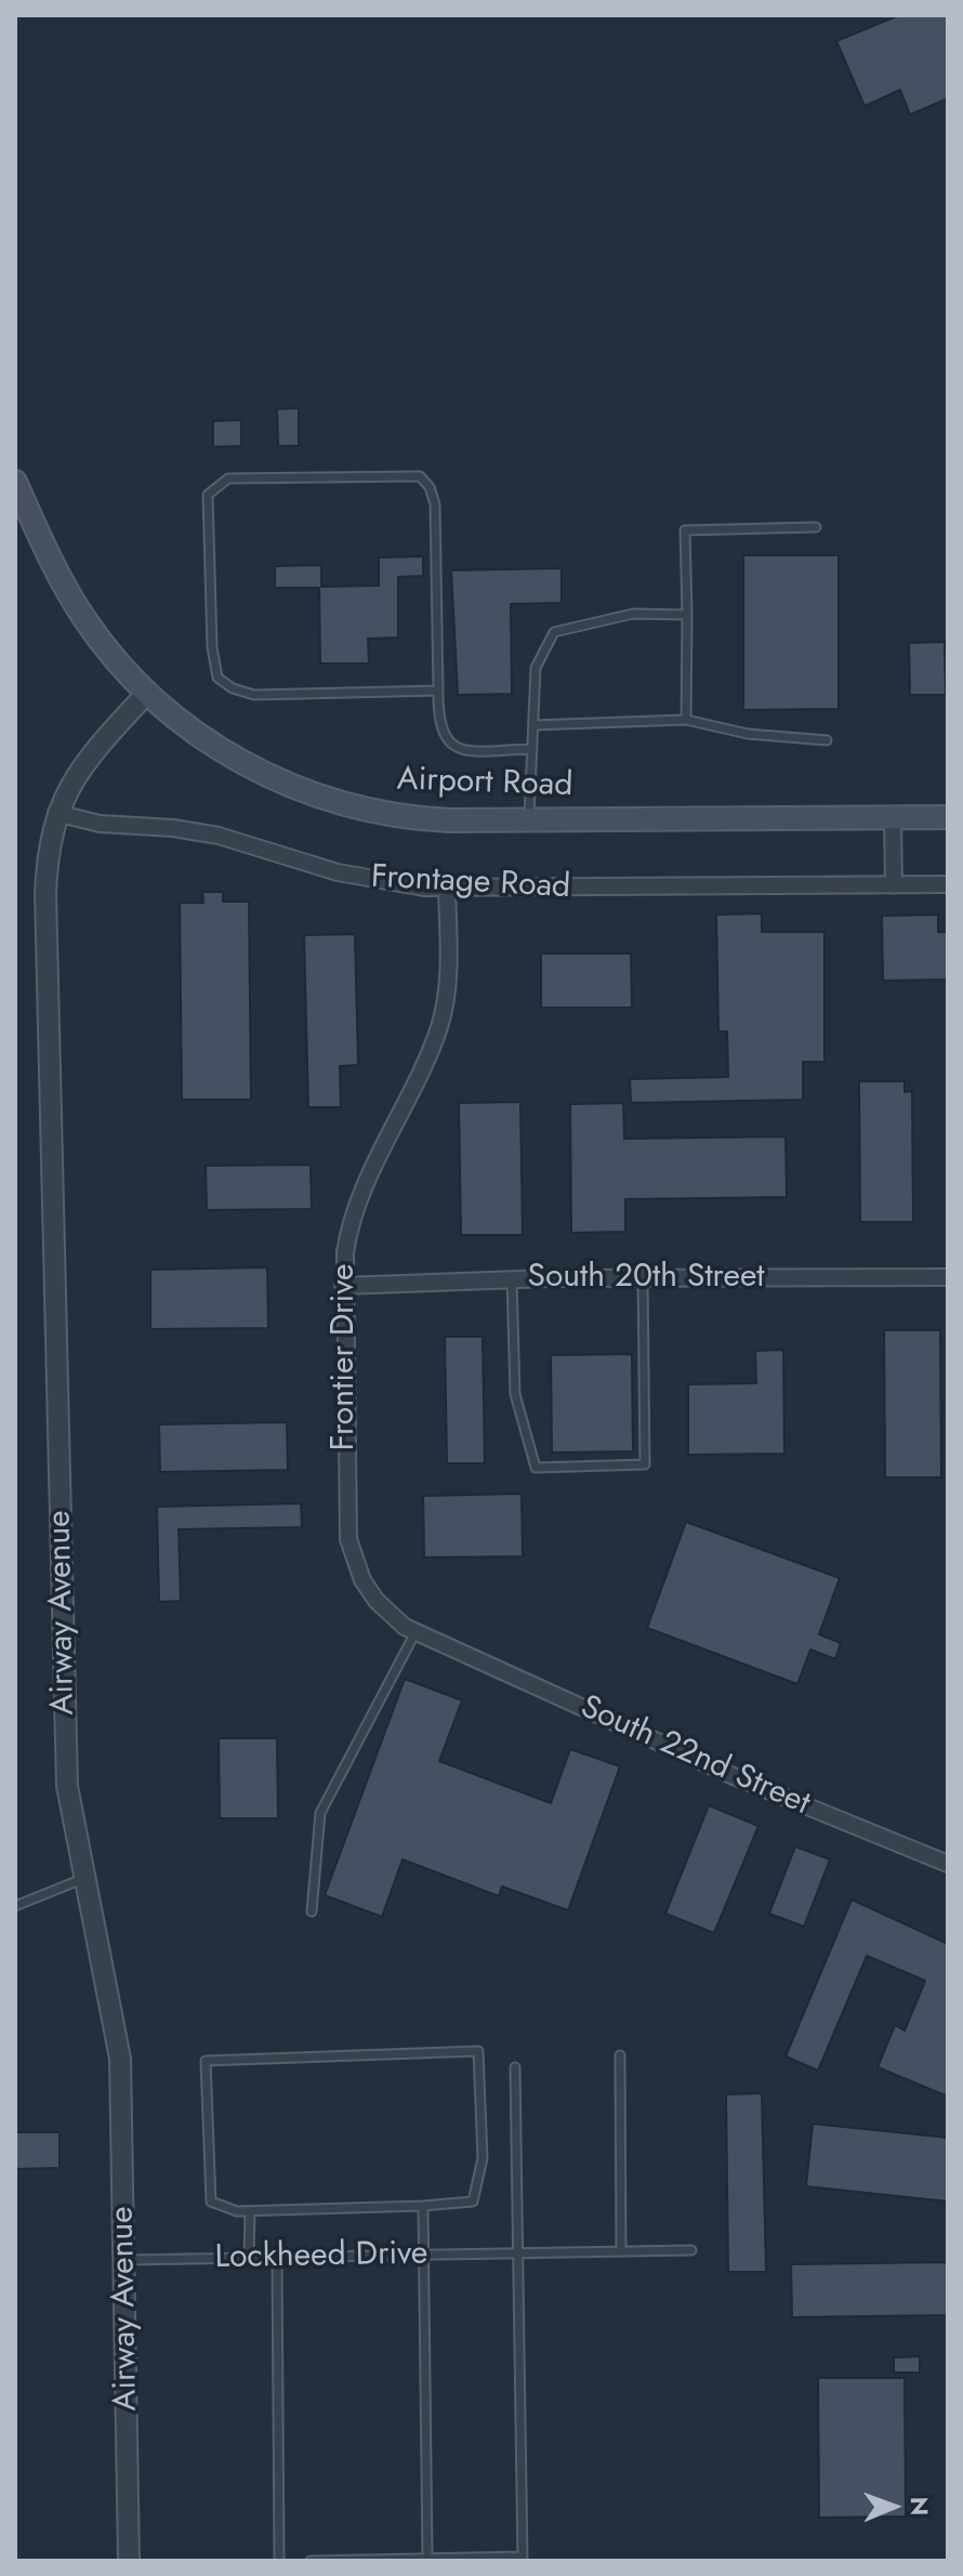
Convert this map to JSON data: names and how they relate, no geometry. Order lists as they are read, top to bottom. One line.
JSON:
{"streets":{"main road":["Airport Road"],"street":["Frontage Road","South 20th Street","Frontier Drive","Airway Avenue","South 22nd Street"],"lane":["Lockheed Drive"]},"crossings":[["Airport Road","Airway Avenue"],["Frontage Road","Frontier Drive"],["Frontage Road","Airway Avenue"],["South 20th Street","Frontier Drive"],["Frontier Drive","South 22nd Street"],["Airway Avenue","Lockheed Drive"]],"north":"right"}
